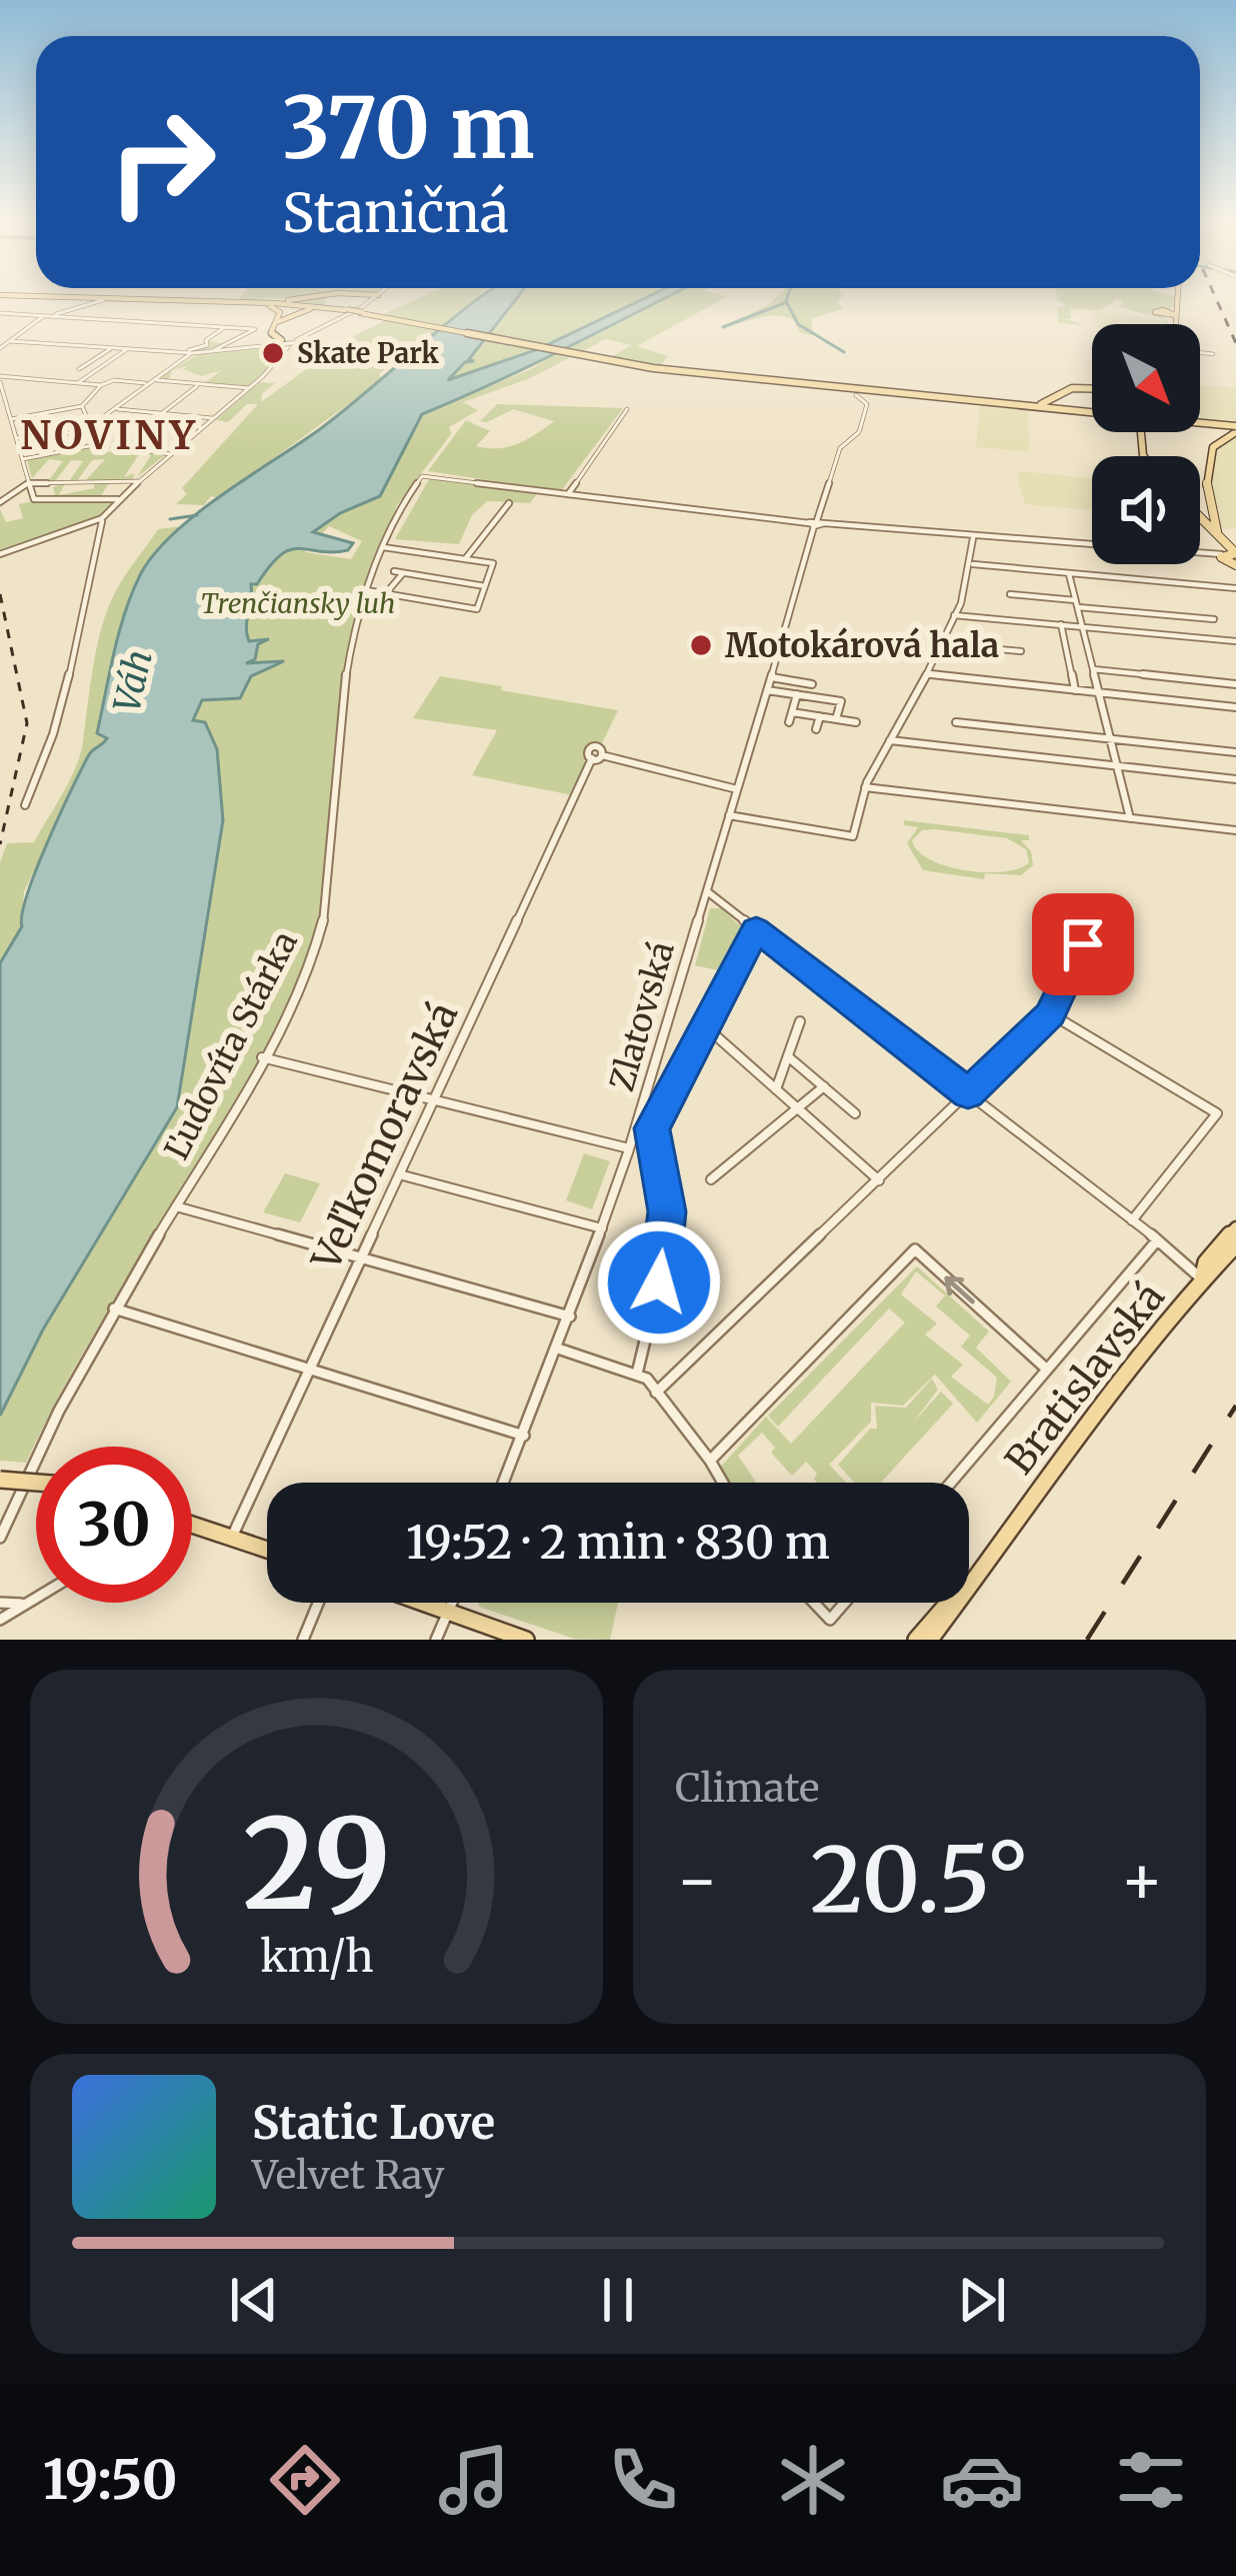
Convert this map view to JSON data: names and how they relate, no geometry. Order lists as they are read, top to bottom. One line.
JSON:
{"streets":{"main road":["Bratislavská"],"street":["Zlatovská","Ľudovíta Stárka","Veľkomoravská"]},"crossings":[["Zlatovská","Veľkomoravská"]],"districts":["NOVINY"],"water":["Váh"],"parks":["Trenčiansky luh"],"places":["Skate Park","Motokárová hala"],"north":"bottom right","page":{"turn":["370 m","Staničná"],"limit":"30","trip":"19:52 · 2 min · 830 m","tile":"Climate","heat":["−","20.5°","+"],"song":["Static Love","Velvet Ray"],"tabs":"19:50","gauge":["29","km/h"]}}
